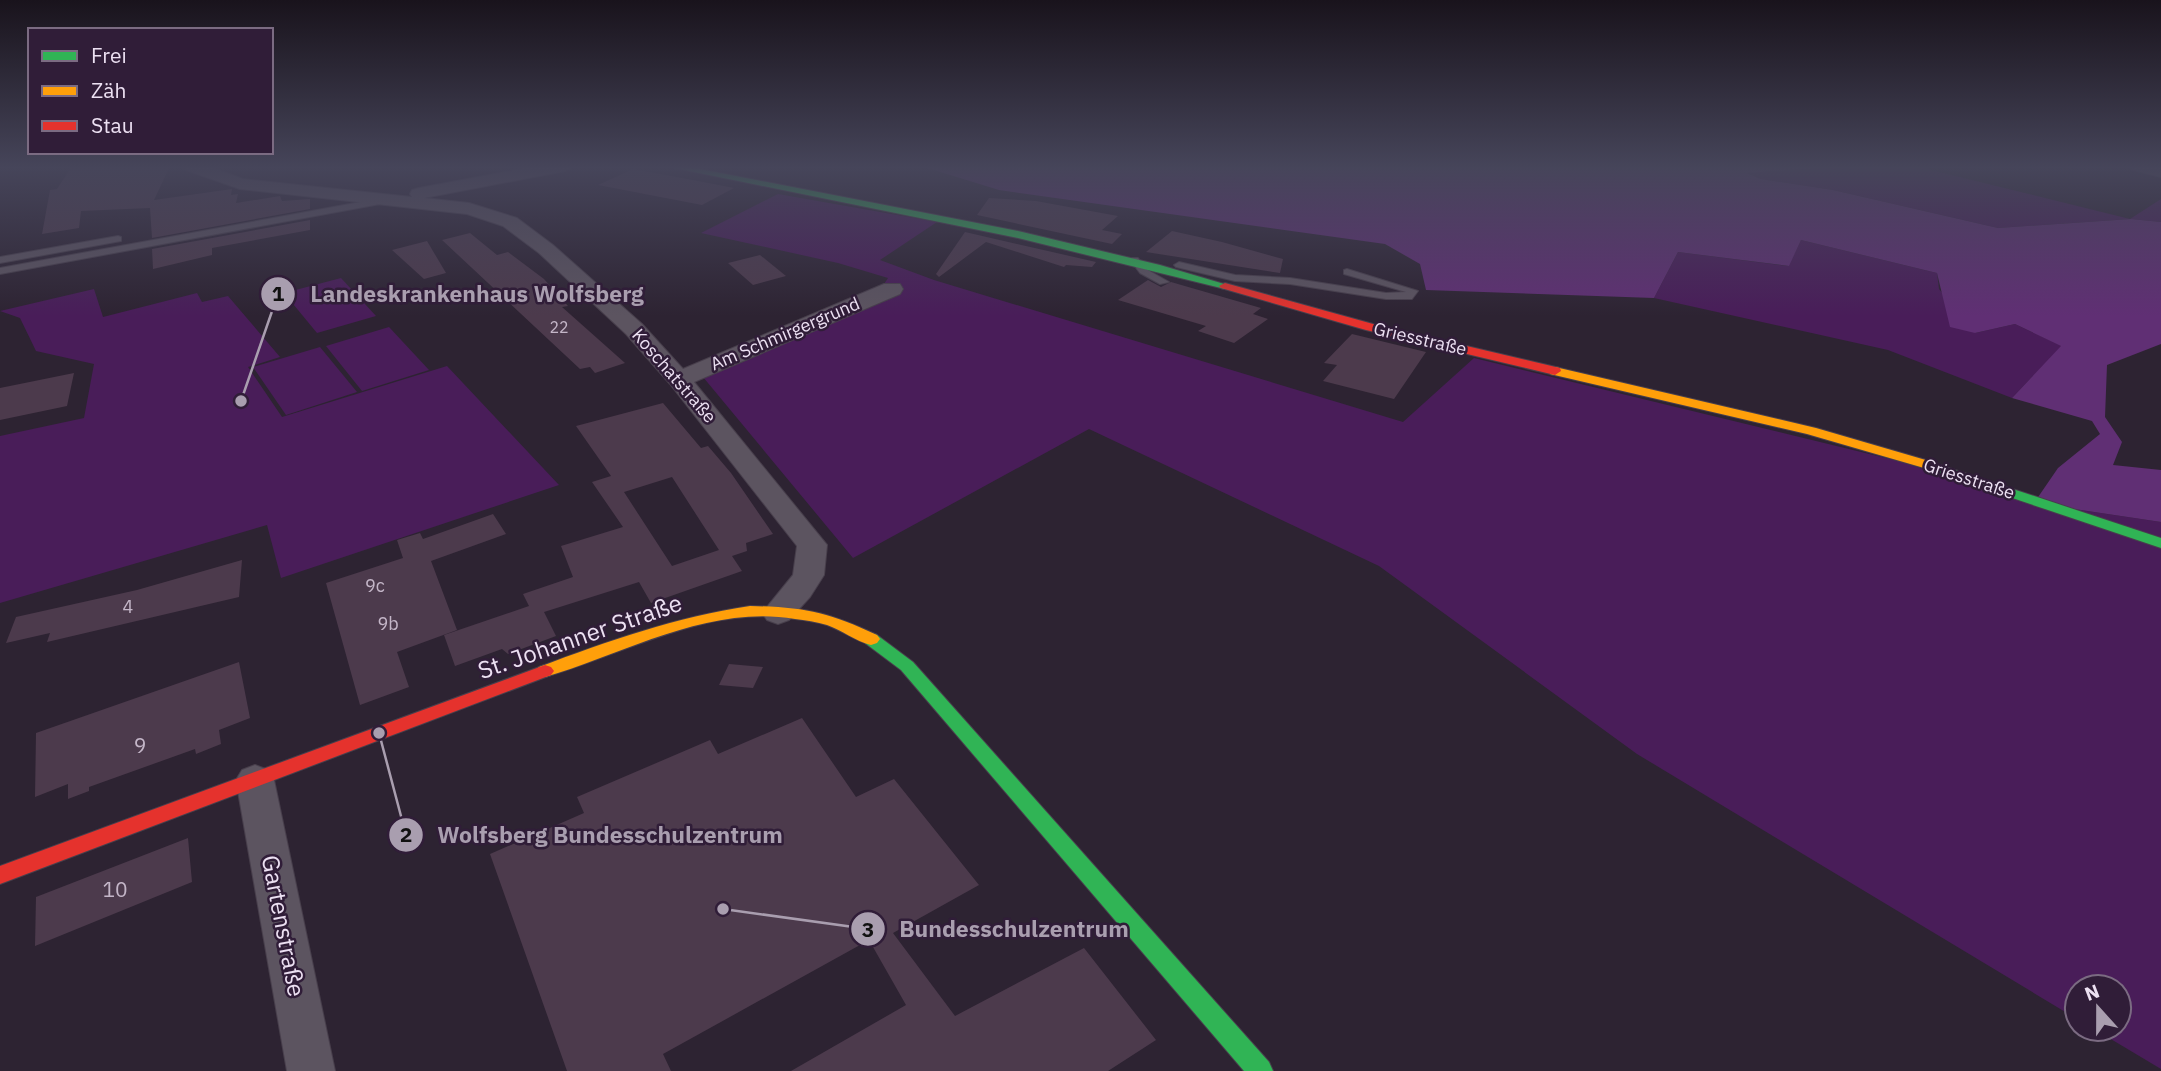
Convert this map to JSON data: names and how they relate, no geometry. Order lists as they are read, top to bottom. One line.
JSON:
{"streets":{"street":["Am Schmirgergrund","Griesstraße","Koschatstraße","St. Johanner Straße","Gartenstraße"]},"crossings":[["Am Schmirgergrund","Koschatstraße"],["Koschatstraße","St. Johanner Straße"],["St. Johanner Straße","Gartenstraße"]],"places":["Landeskrankenhaus Wolfsberg","Wolfsberg Bundesschulzentrum","Bundesschulzentrum"],"house_numbers":["22","9c","4","9b","9","10"],"legend":["Frei","Zäh","Stau"],"north":"top"}
